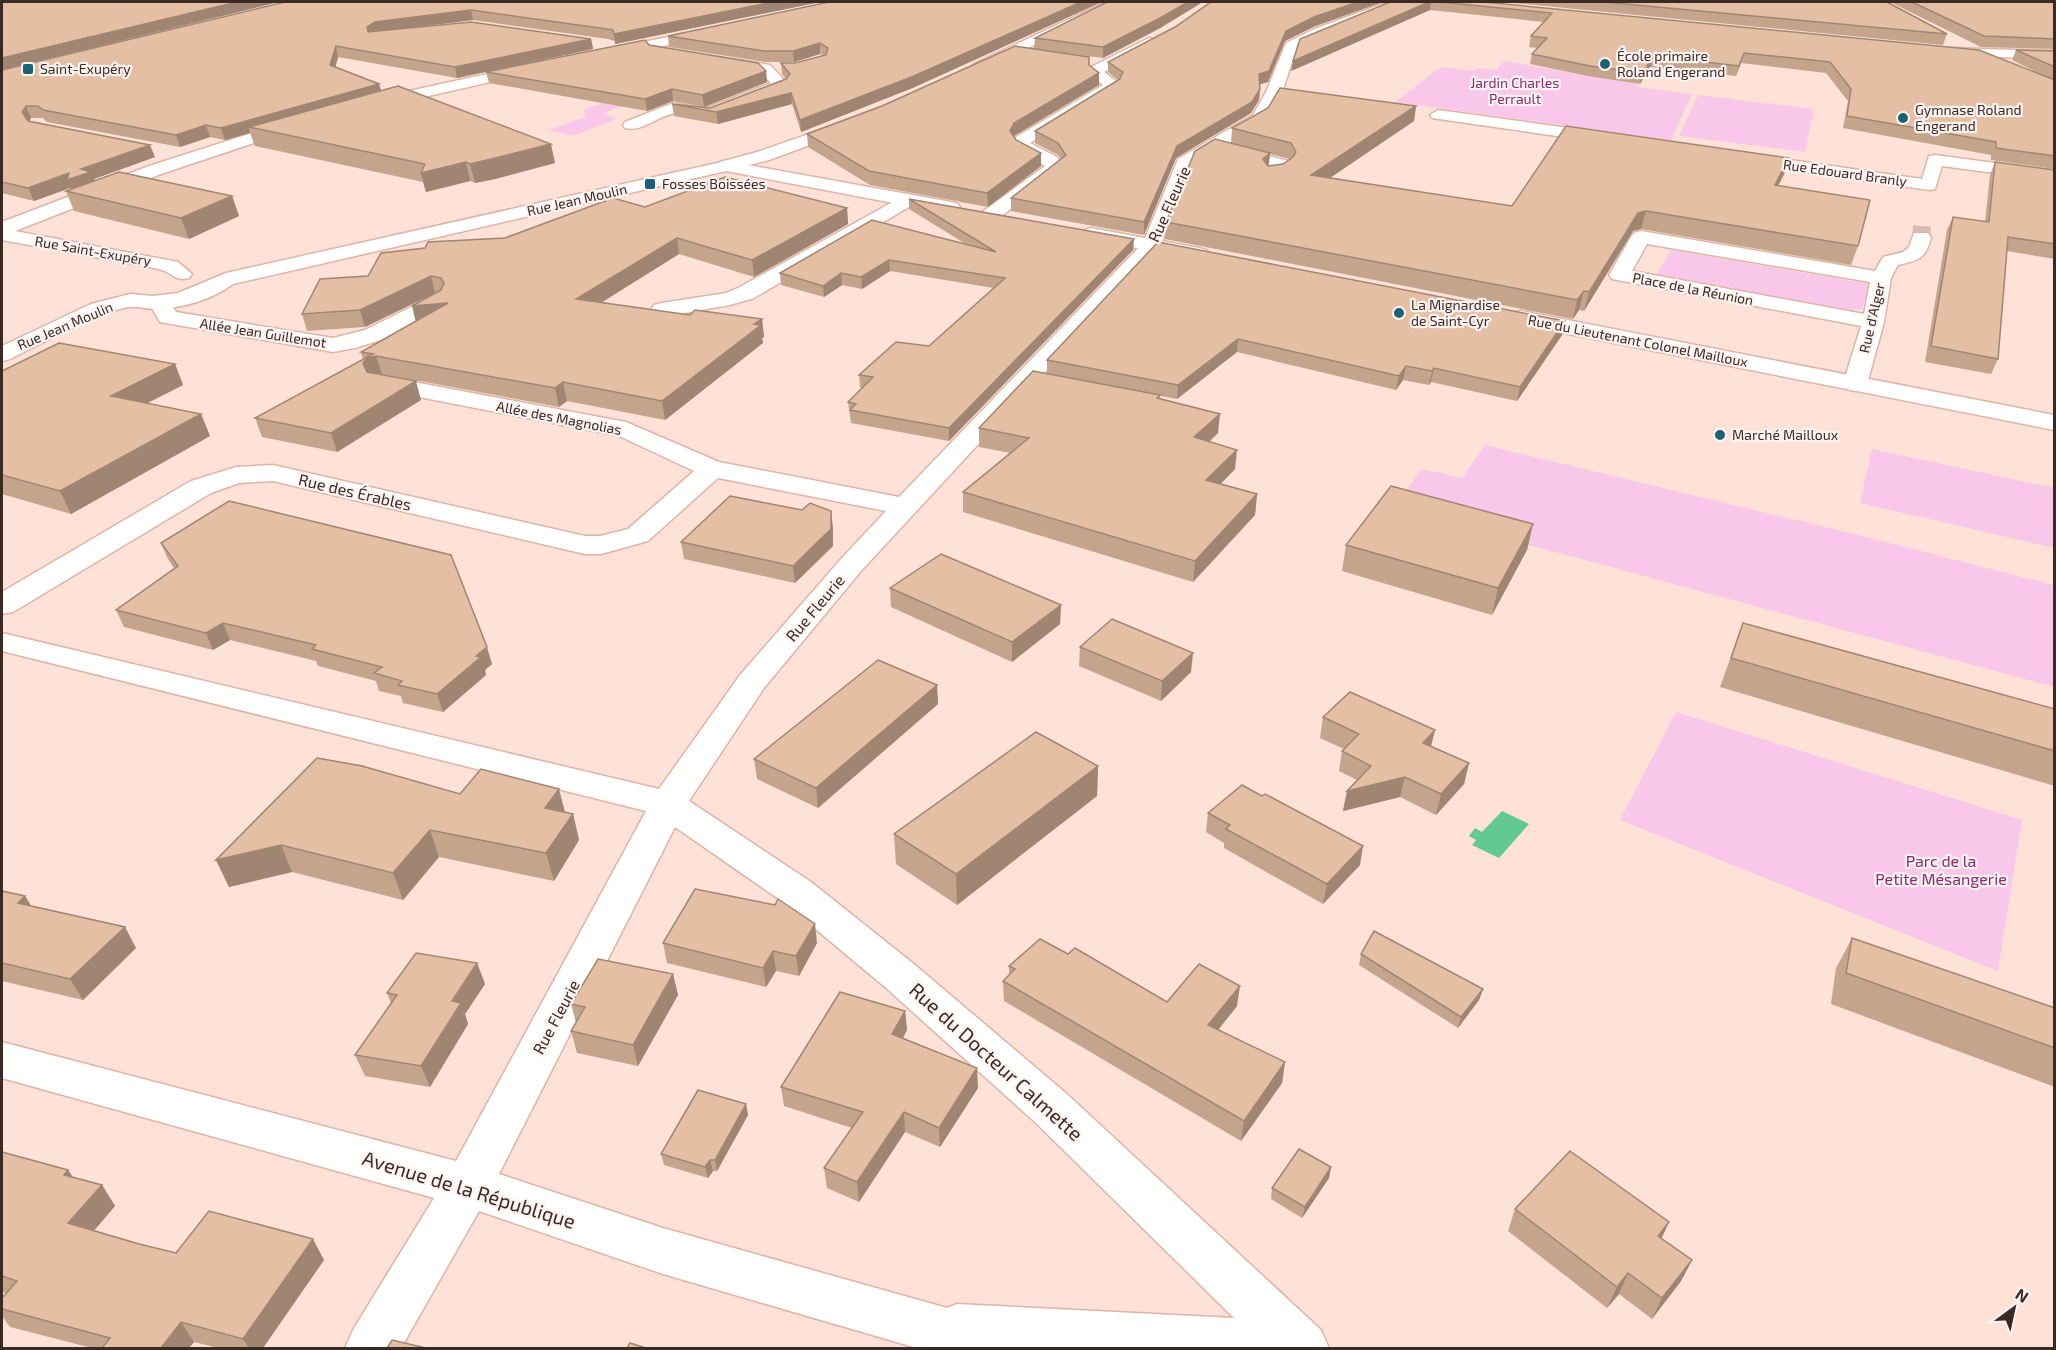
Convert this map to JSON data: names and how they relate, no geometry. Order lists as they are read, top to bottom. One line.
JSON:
{"streets":{"street":["Rue Edouard Branly","Rue Jean Moulin","Rue Fleurie","Rue Saint-Exupéry","Place de la Réunion","Rue d'Alger","Allée Jean Guillemot","Rue du Lieutenant Colonel Mailloux","Allée des Magnolias","Rue des Érables","Rue du Docteur Calmette","Avenue de la République"]},"crossings":[["Rue Edouard Branly","Rue d'Alger"],["Rue Fleurie","Allée des Magnolias"],["Rue Fleurie","Rue du Docteur Calmette"],["Rue Fleurie","Avenue de la République"],["Place de la Réunion","Rue d'Alger"],["Rue d'Alger","Rue du Lieutenant Colonel Mailloux"],["Allée des Magnolias","Rue des Érables"],["Rue du Docteur Calmette","Avenue de la République"]],"parks":["Jardin Charles Perrault","Parc de la Petite Mésangerie"],"places":{"other":["École primaire Roland Engerand","Gymnase Roland Engerand","La Mignardise de Saint-Cyr","Marché Mailloux"],"transit":["Saint-Exupéry","Fosses Boissées"]},"north":"top right"}
